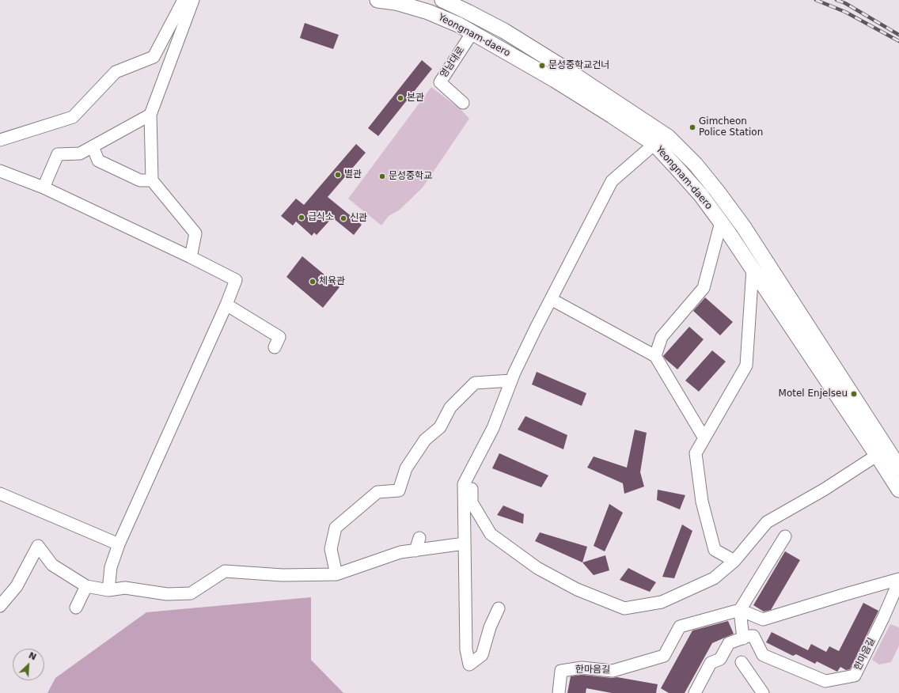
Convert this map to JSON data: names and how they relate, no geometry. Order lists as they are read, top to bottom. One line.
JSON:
{"streets":{"main road":["Yeongnam-daero"],"street":["영남대로","한마음길"]},"crossings":[["Yeongnam-daero","영남대로"]],"places":["문성중학교건너","본관","Gimcheon Police Station","별관","문성중학교","급식소","신관","체육관","Motel Enjelseu"],"north":"top right"}
